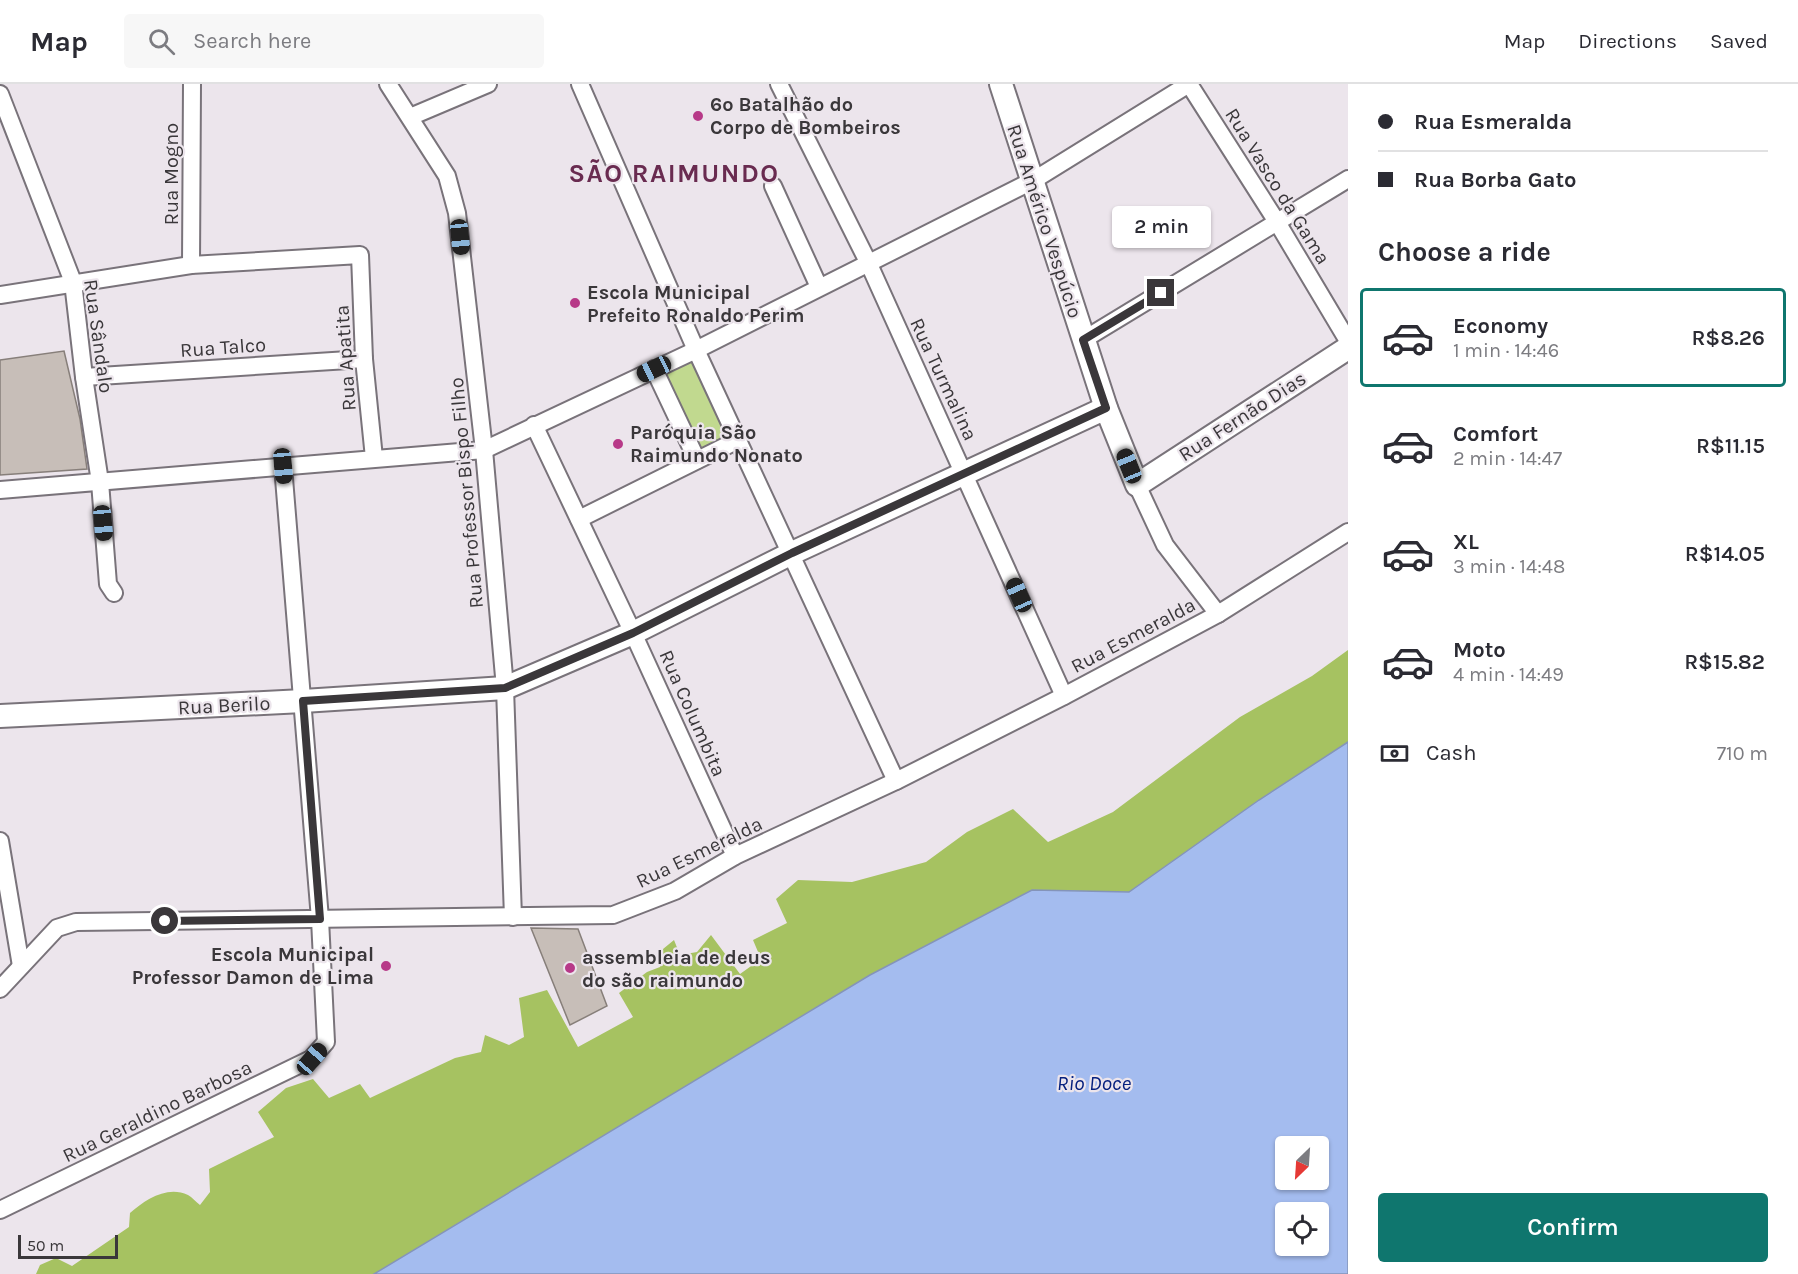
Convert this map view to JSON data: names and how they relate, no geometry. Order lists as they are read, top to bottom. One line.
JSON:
{"streets":{"street":["Rua Mogno","Rua Vasco da Gama","Rua Américo Vespúcio","Rua Sândalo","Rua Talco","Rua Apatita","Rua Turmalina","Rua Fernão Dias","Rua Professor Bispo Filho","Rua Esmeralda","Rua Berilo","Rua Columbita","Rua Geraldino Barbosa"]},"crossings":[["Rua Mogno","Rua Apatita"],["Rua Américo Vespúcio","Rua Fernão Dias"],["Rua Américo Vespúcio","Rua Esmeralda"],["Rua Américo Vespúcio","Rua Berilo"],["Rua Sândalo","Rua Talco"],["Rua Talco","Rua Apatita"],["Rua Turmalina","Rua Esmeralda"],["Rua Turmalina","Rua Berilo"],["Rua Professor Bispo Filho","Rua Esmeralda"],["Rua Professor Bispo Filho","Rua Berilo"],["Rua Esmeralda","Rua Columbita"],["Rua Esmeralda","Rua Geraldino Barbosa"],["Rua Berilo","Rua Columbita"]],"districts":["SÃO RAIMUNDO"],"water":["Rio Doce"],"places":["6º Batalhão do Corpo de Bombeiros","Escola Municipal Prefeito Ronaldo Perim","Paróquia São Raimundo Nonato","Escola Municipal Professor Damon de Lima","assembleia de deus do são raimundo"],"scale_bar":"50 m","north":"bottom left","page":{"header":"Map","search":"Search here","nav":["Map","Directions","Saved"],"banner":["Rua Esmeralda","Rua Borba Gato"],"bubble":"2 min","heading":"Choose a ride","list":[{"name":"Economy","note":"1 min · 14:46","value":"R$8.26"},{"name":"Comfort","note":"2 min · 14:47","value":"R$11.15"},{"name":"XL","note":"3 min · 14:48","value":"R$14.05"},{"name":"Moto","note":"4 min · 14:49","value":"R$15.82"}],"pay":["Cash","710 m"],"buttons":"Confirm","scale":"50 m"}}
